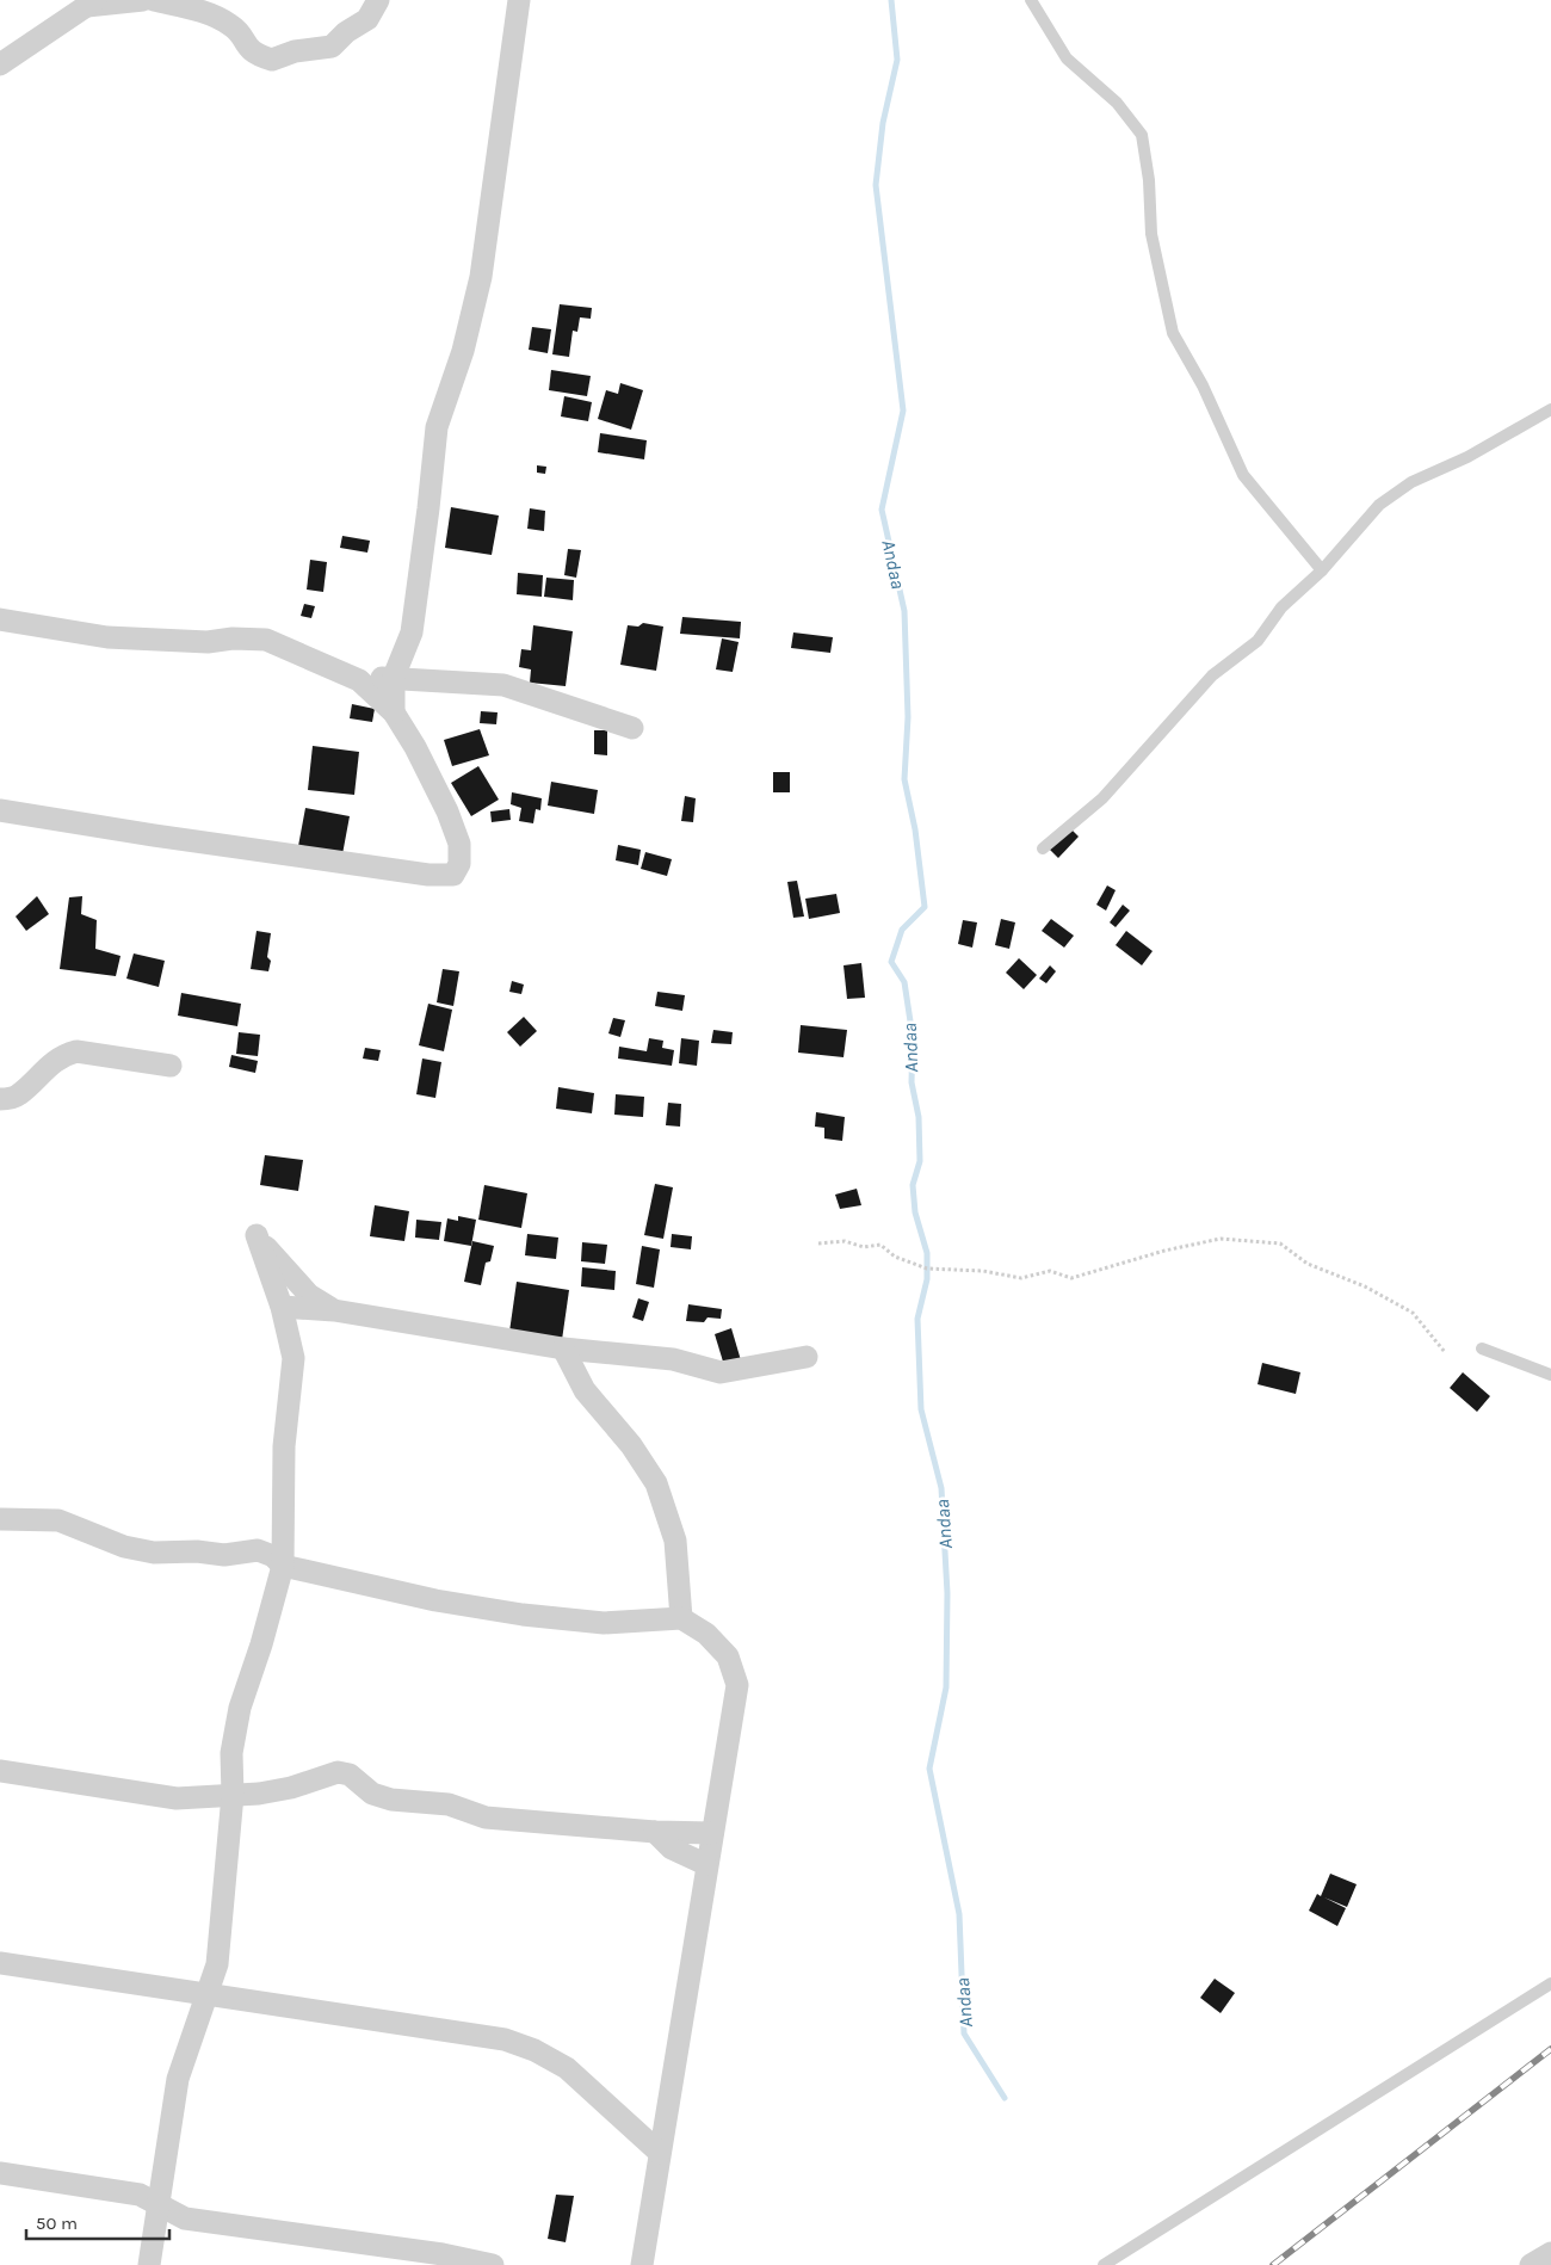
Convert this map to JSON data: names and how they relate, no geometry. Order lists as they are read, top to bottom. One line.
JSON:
{"water":["Andaa"],"scale_bar":"50 m"}
